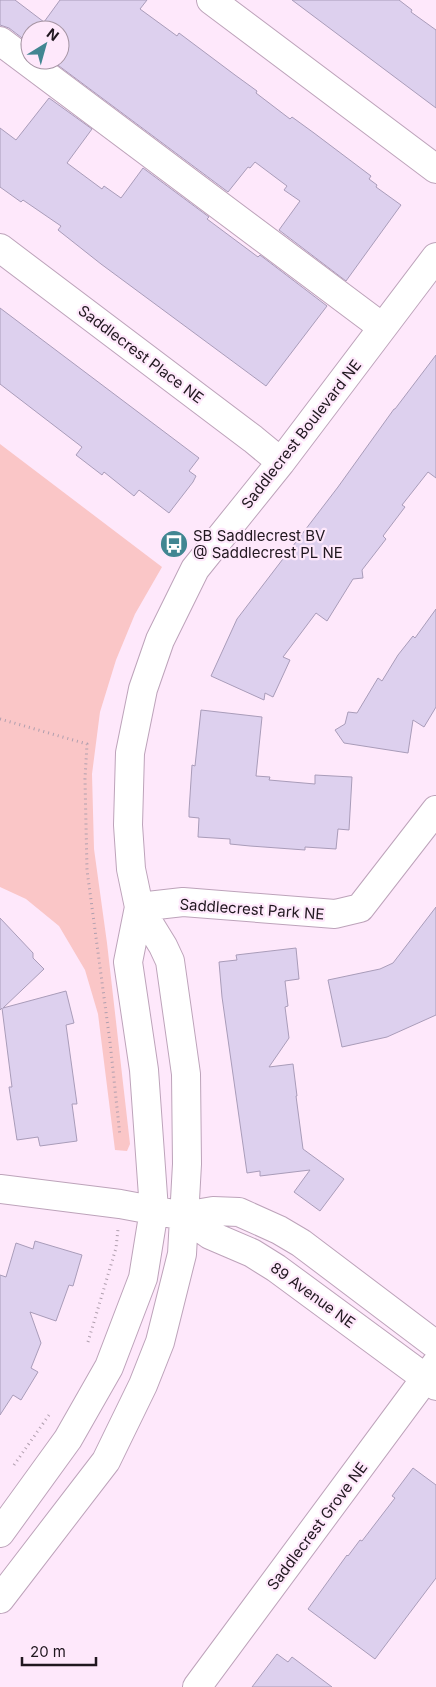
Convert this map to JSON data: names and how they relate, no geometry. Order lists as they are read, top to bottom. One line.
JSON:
{"streets":{"street":["Saddlecrest Place NE","Saddlecrest Boulevard NE","Saddlecrest Park NE","89 Avenue NE","Saddlecrest Grove NE"]},"crossings":[["Saddlecrest Place NE","Saddlecrest Boulevard NE"],["Saddlecrest Boulevard NE","Saddlecrest Park NE"],["Saddlecrest Boulevard NE","89 Avenue NE"],["89 Avenue NE","Saddlecrest Grove NE"]],"places":{"bus stop":["SB Saddlecrest BV @ Saddlecrest PL NE"]},"scale_bar":"20 m","north":"top right"}
